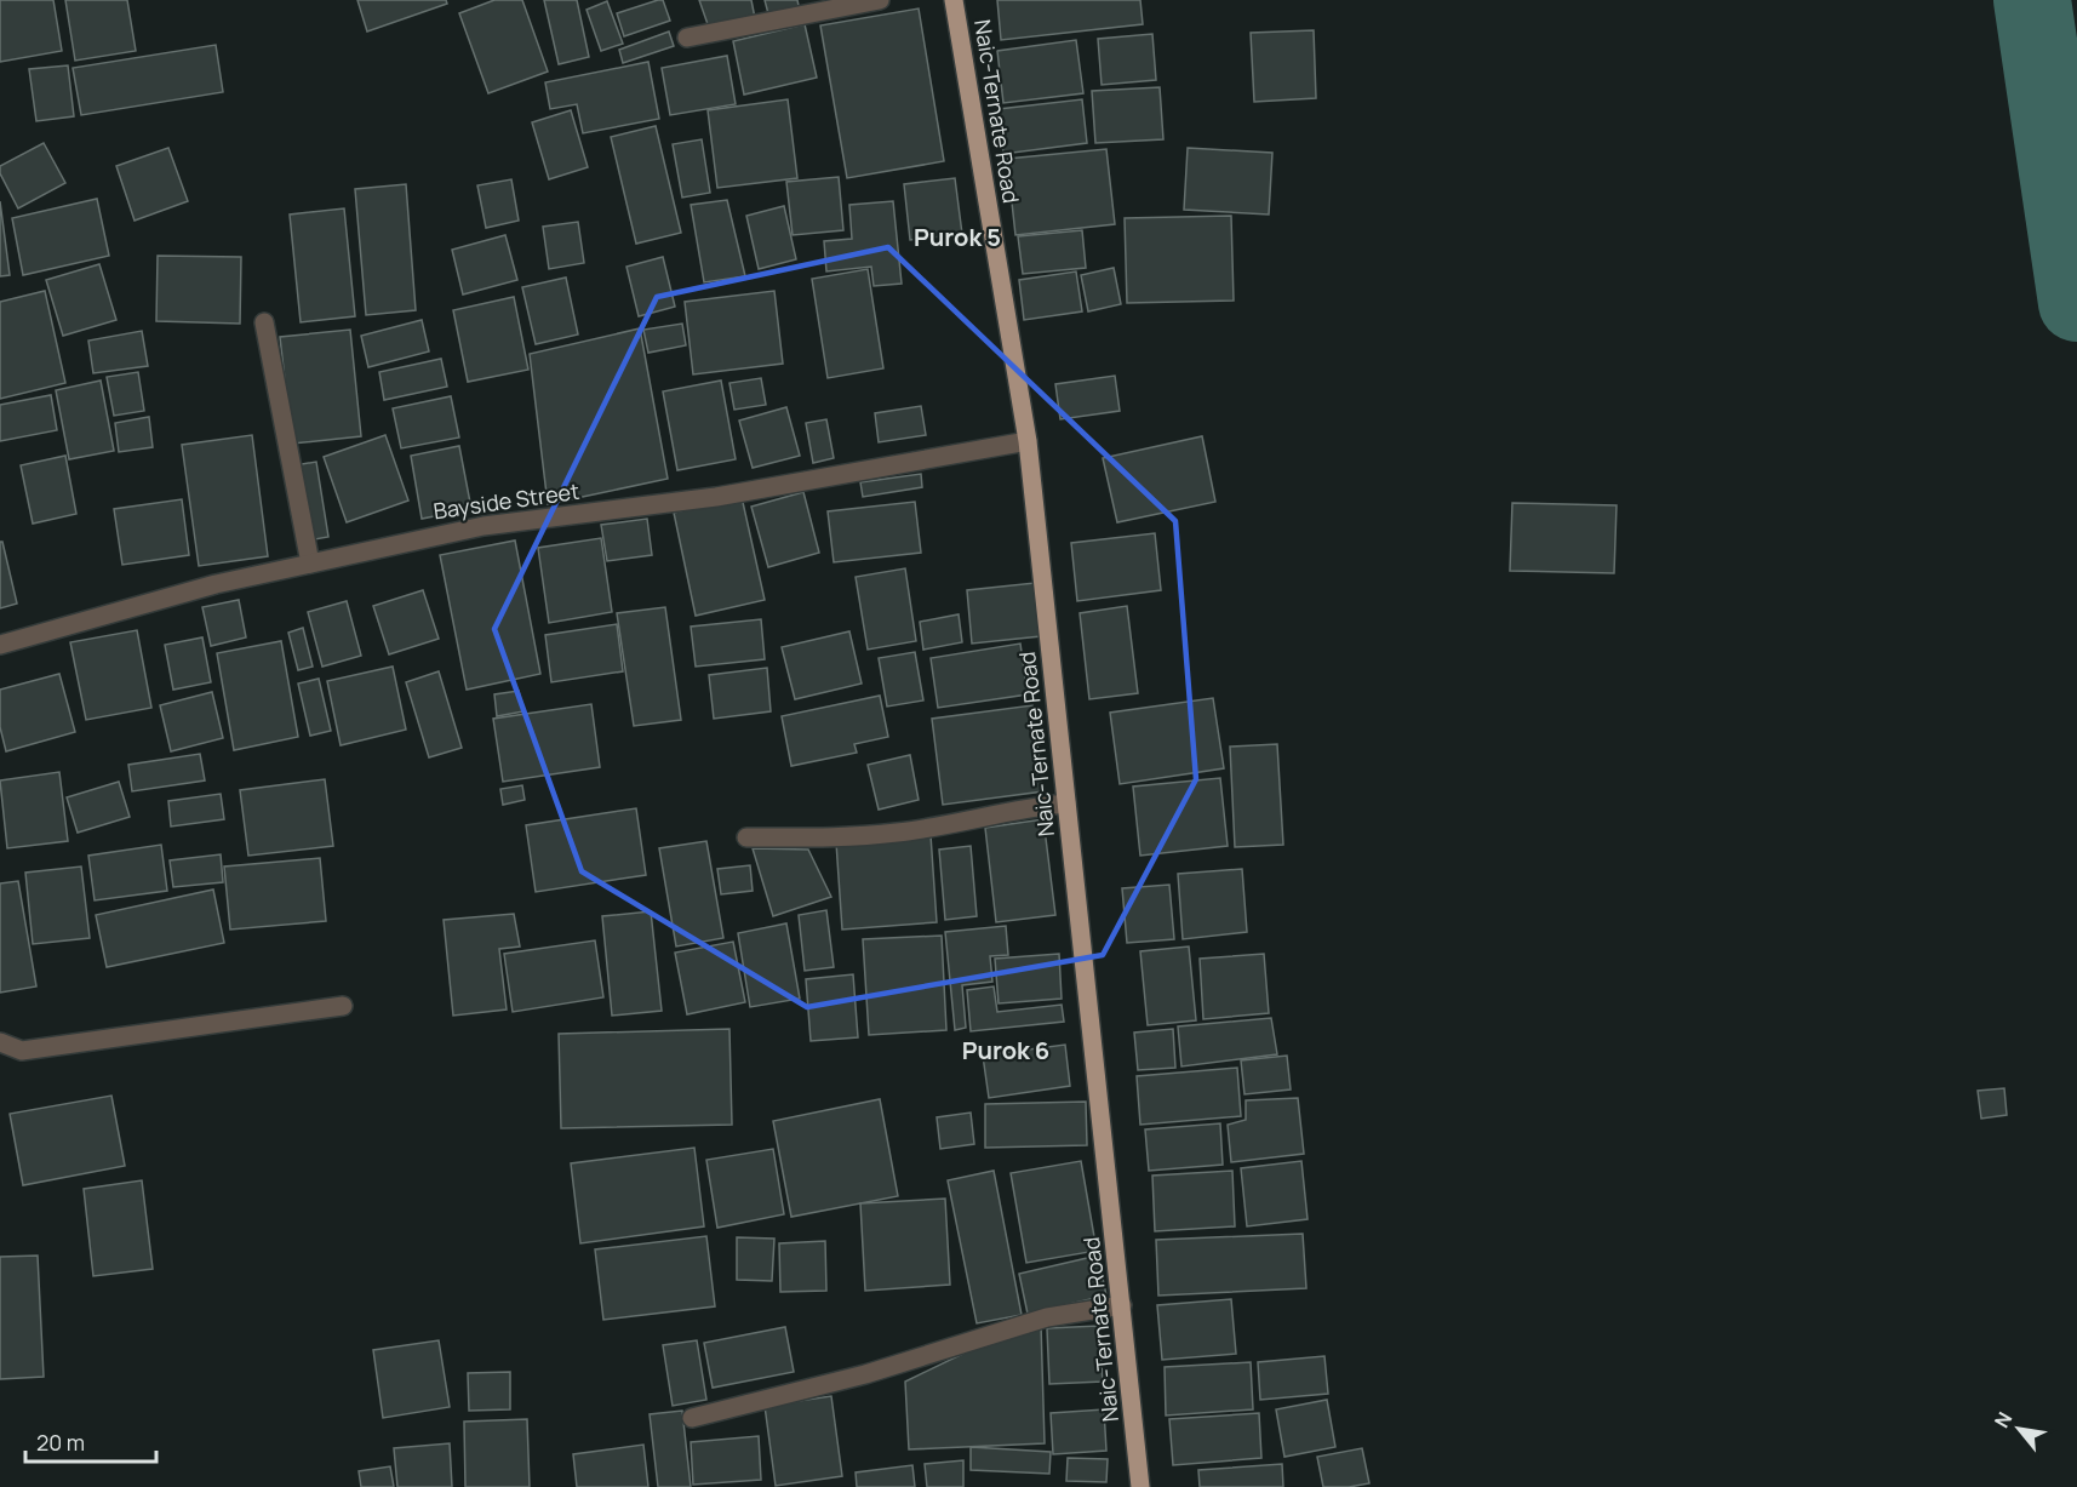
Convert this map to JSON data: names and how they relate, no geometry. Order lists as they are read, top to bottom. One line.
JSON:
{"streets":{"main road":["Naic-Ternate Road"],"street":["Bayside Street"]},"crossings":[["Naic-Ternate Road","Bayside Street"]],"districts":["Purok 5","Purok 6"],"scale_bar":"20 m","north":"top left"}
